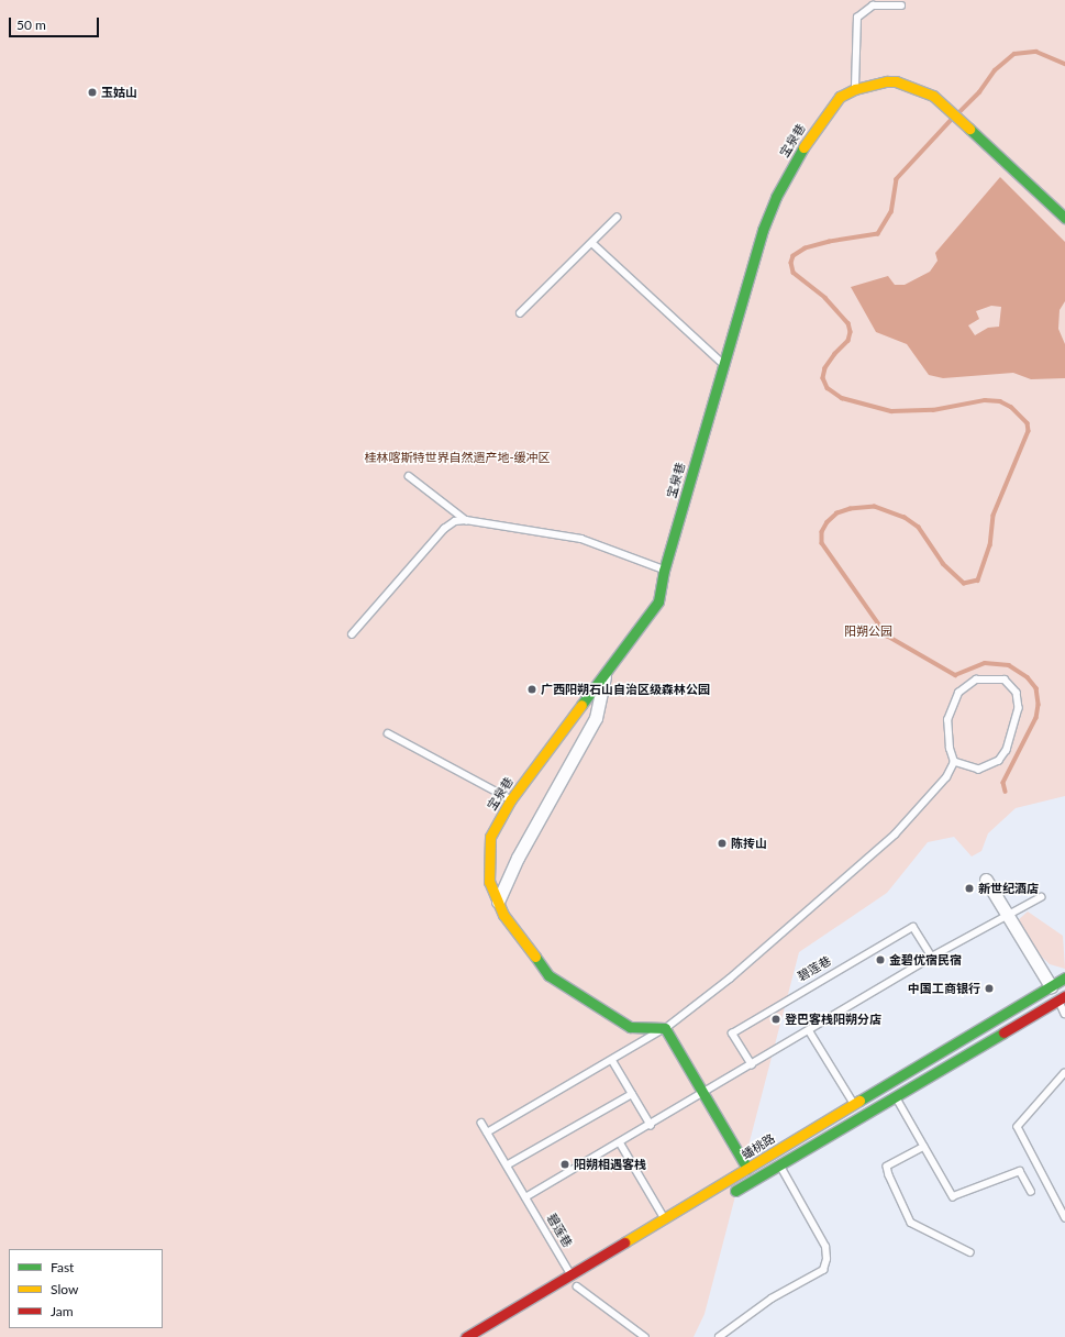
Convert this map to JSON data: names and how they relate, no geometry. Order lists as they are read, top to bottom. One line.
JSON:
{"streets":{"street":["宝泉巷","蟠桃路"],"lane":["碧莲巷"]},"crossings":[["碧莲巷","蟠桃路"]],"parks":["桂林喀斯特世界自然遗产地-缓冲区","阳朔公园"],"places":["玉姑山","广西阳朔石山自治区级森林公园","陈抟山","新世纪酒店","金碧优宿民宿","中国工商银行","登巴客栈阳朔分店","阳朔相遇客栈"],"legend":["Fast","Slow","Jam"],"scale_bar":"50 m"}
